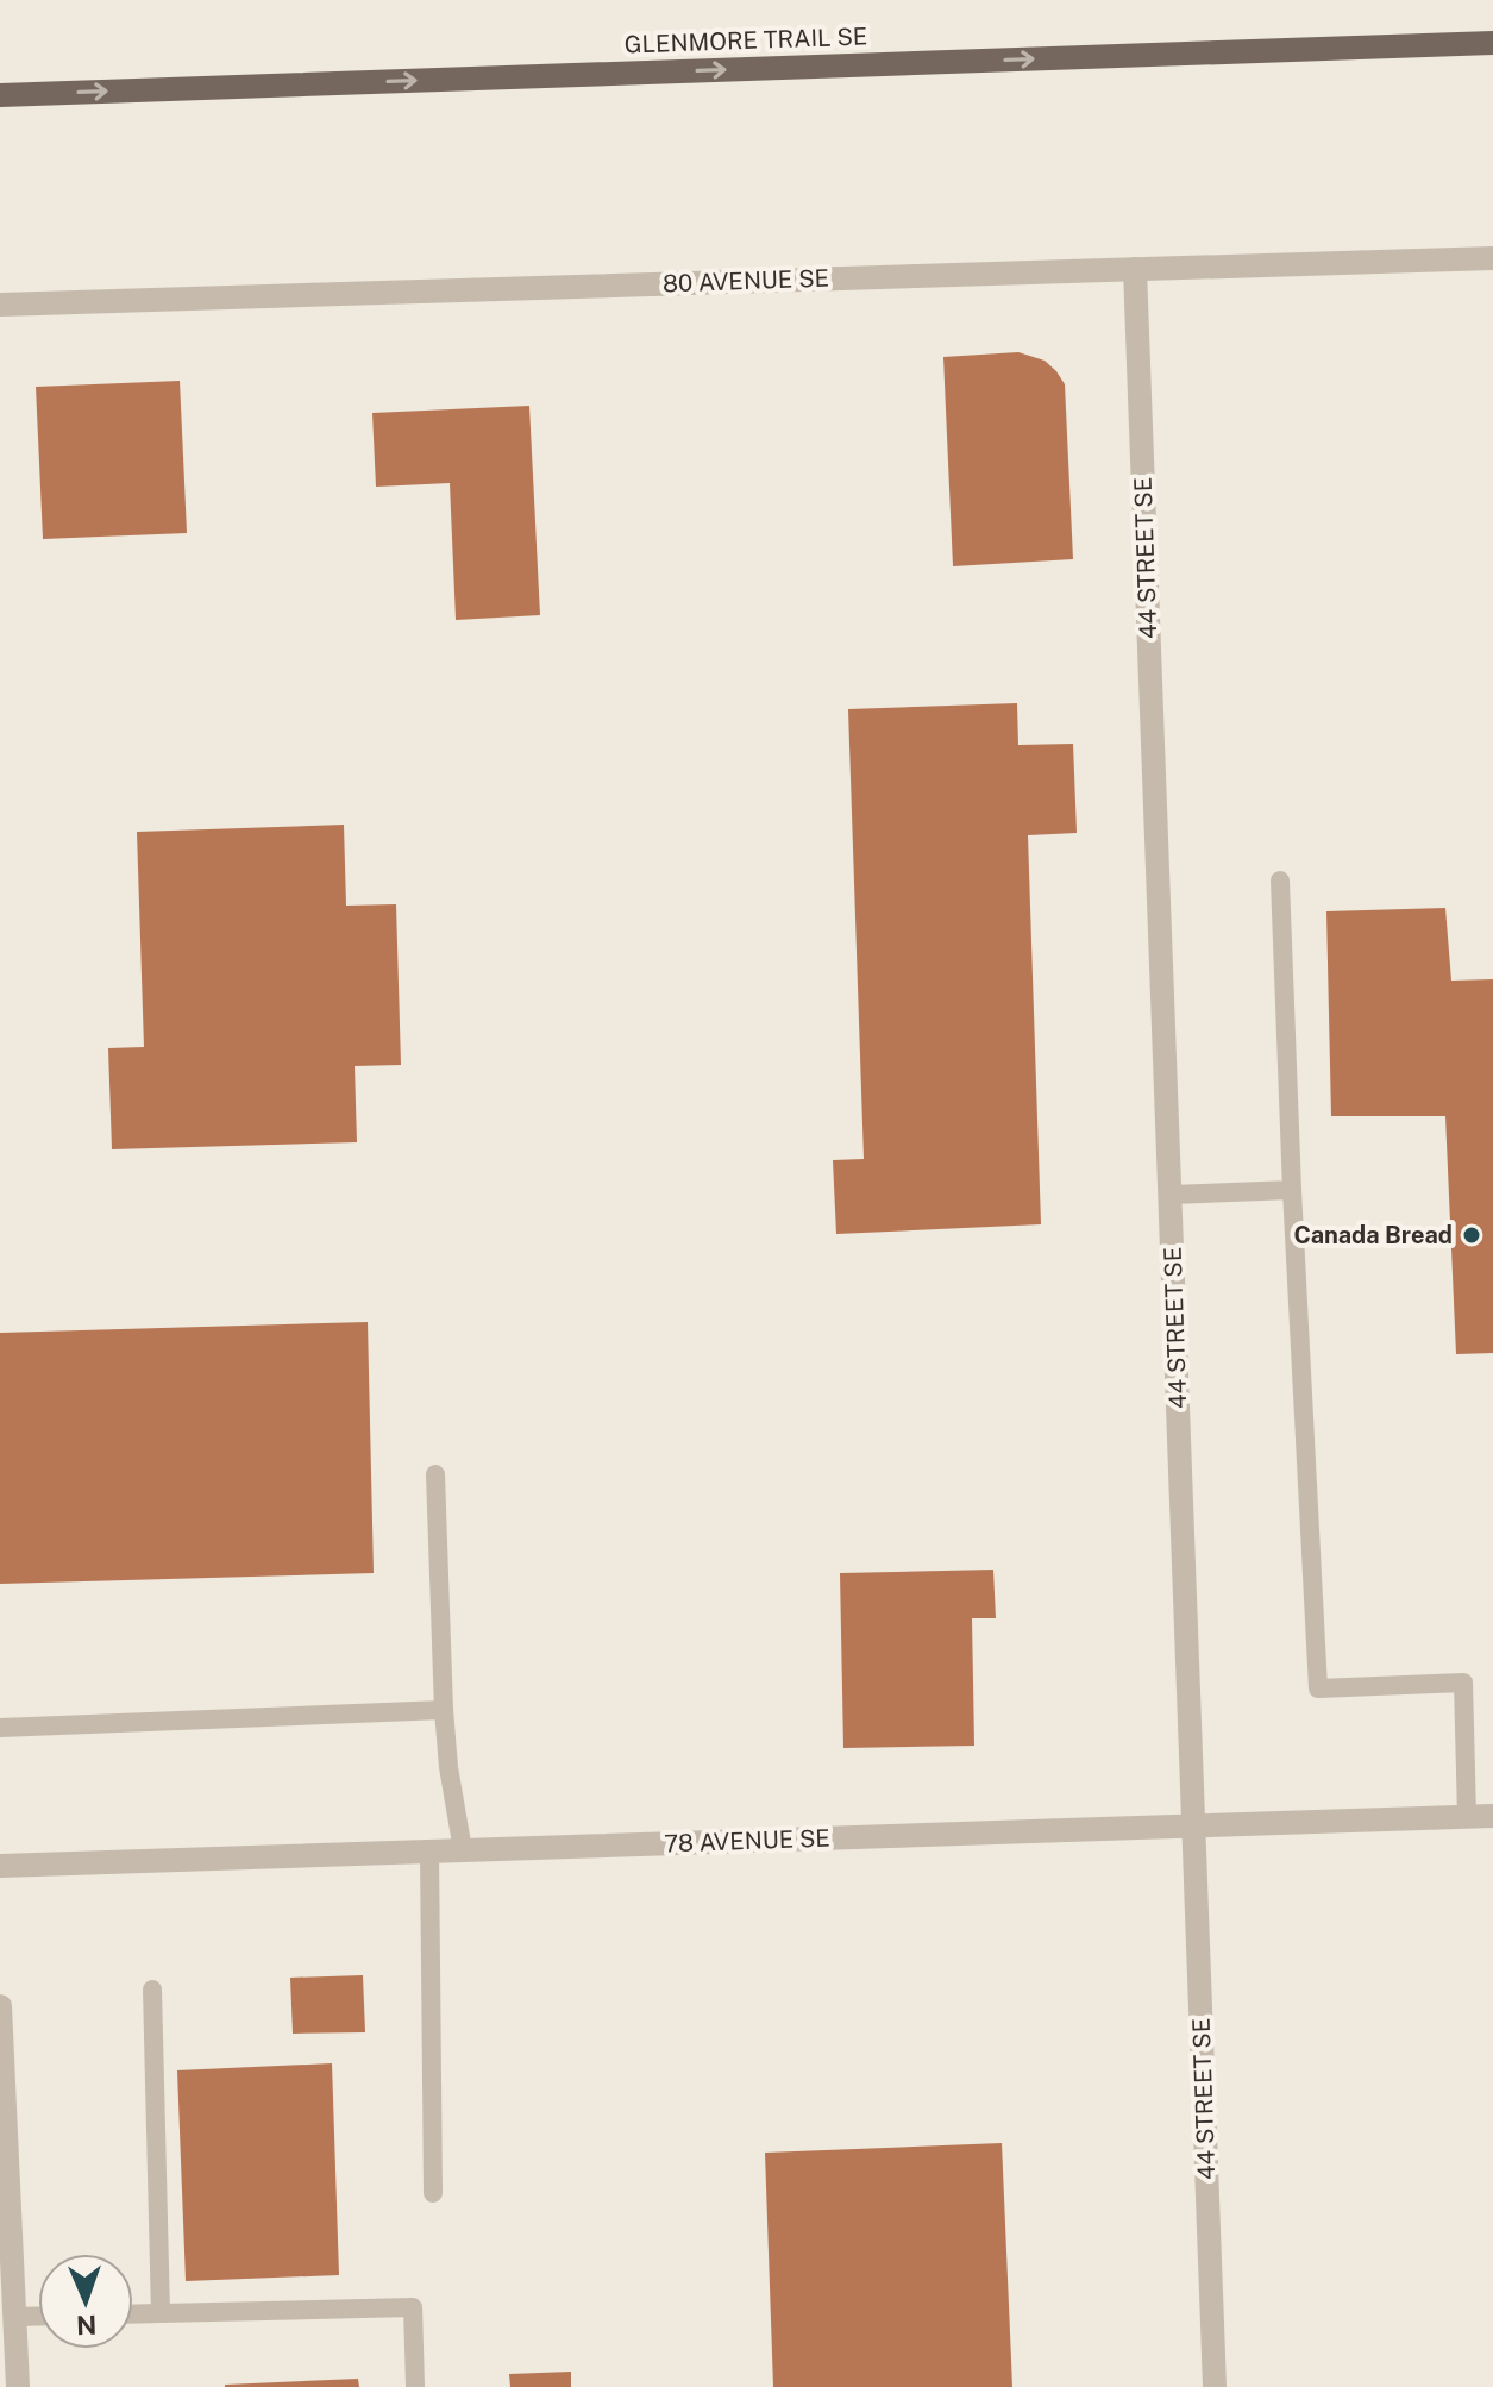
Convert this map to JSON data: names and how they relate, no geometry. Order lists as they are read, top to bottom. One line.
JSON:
{"streets":{"main road":["GLENMORE TRAIL SE"],"street":["80 AVENUE SE","44 STREET SE","78 AVENUE SE"]},"crossings":[["80 AVENUE SE","44 STREET SE"],["44 STREET SE","78 AVENUE SE"]],"one_way":["GLENMORE TRAIL SE"],"places":["Canada Bread"],"north":"bottom"}
